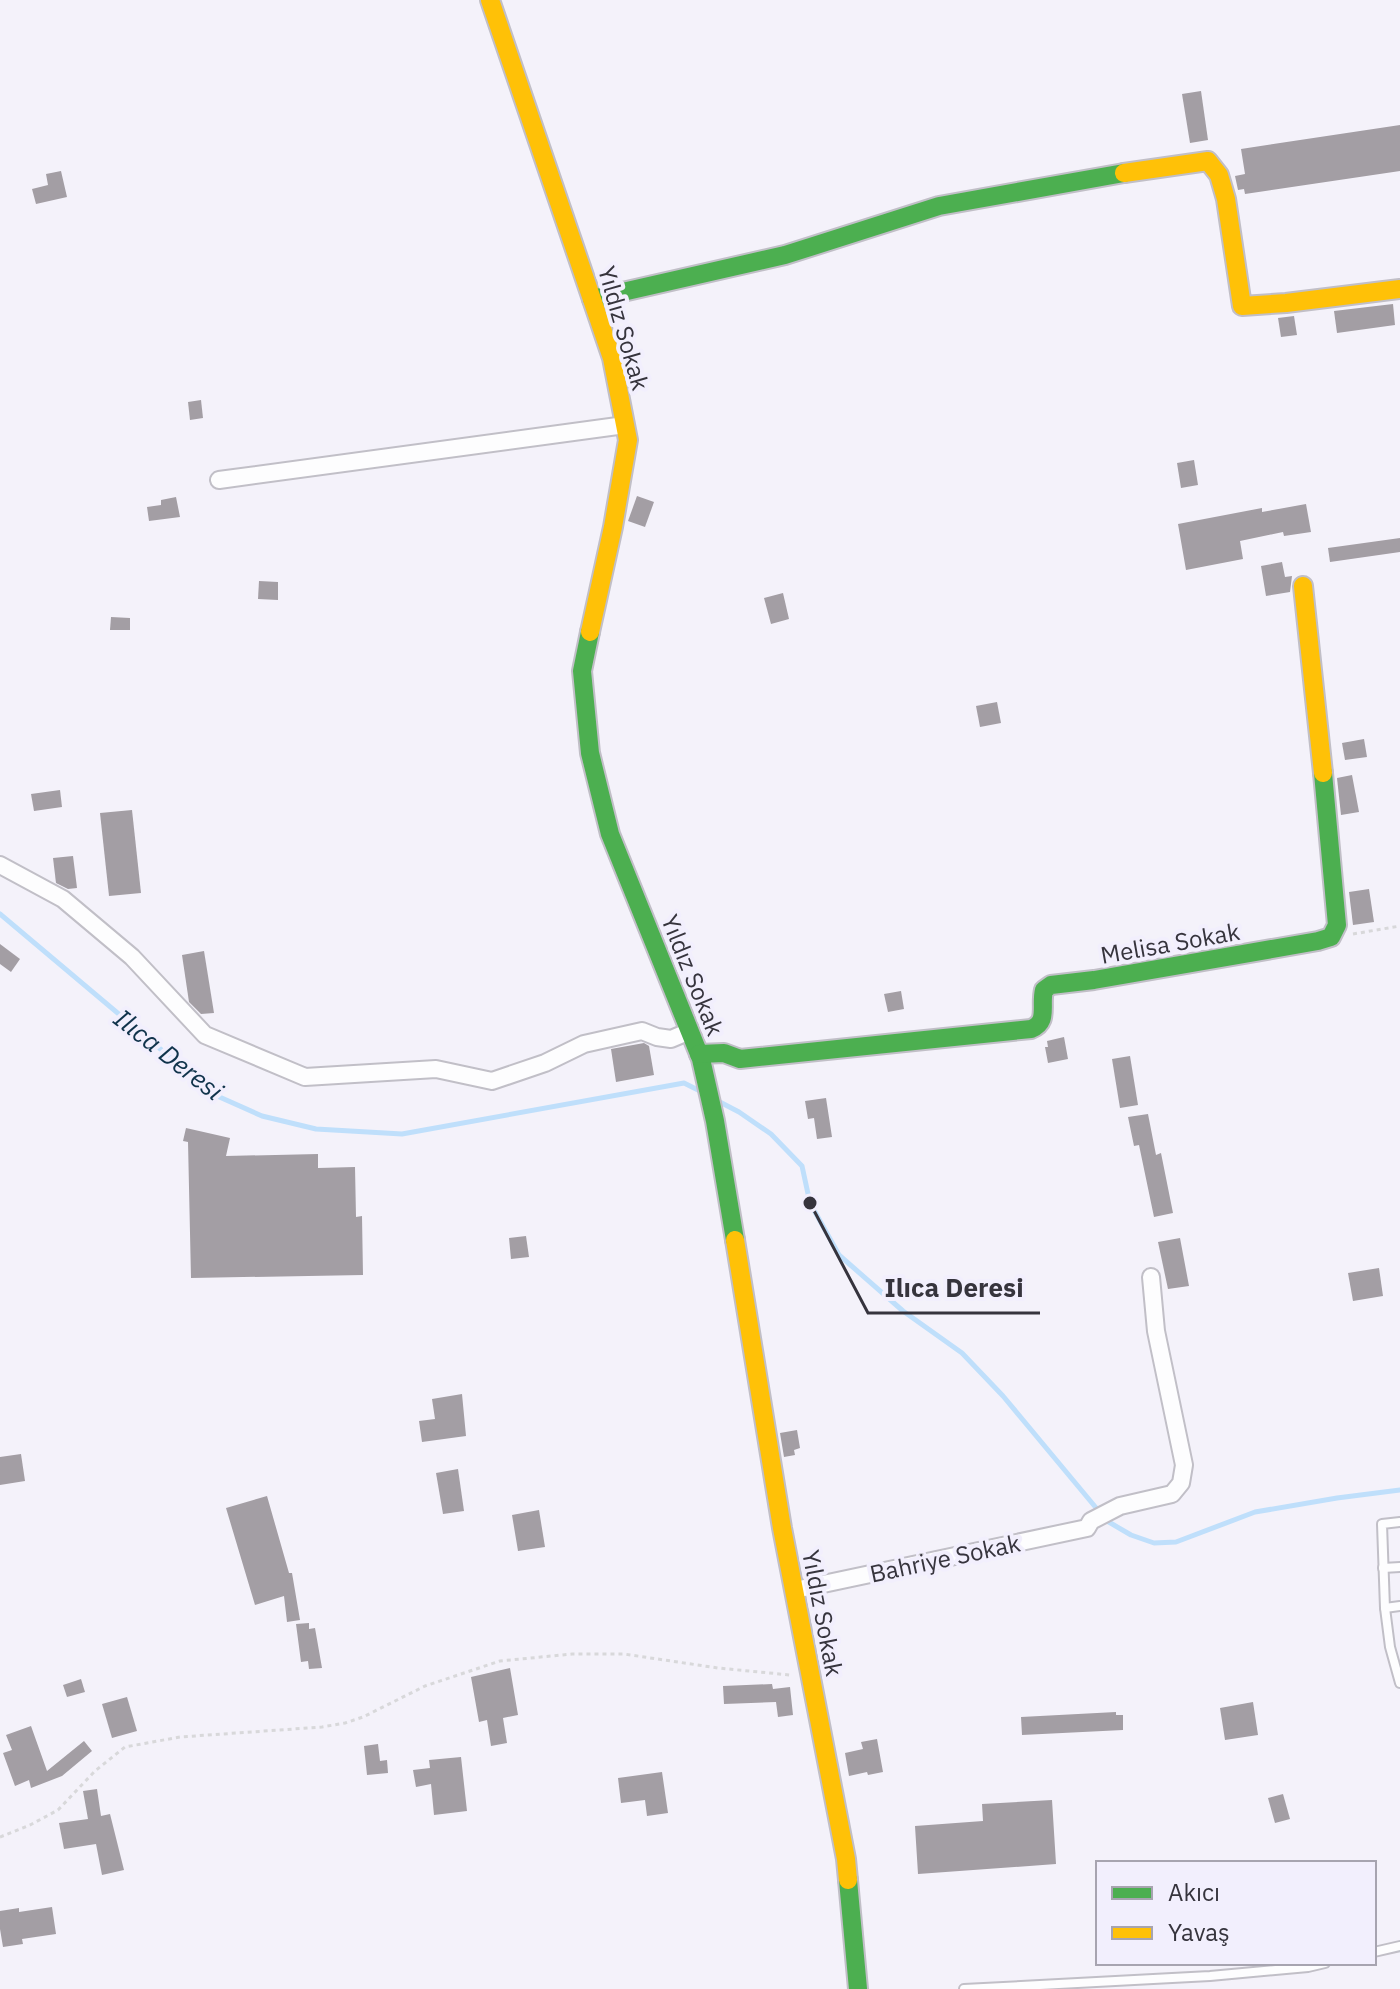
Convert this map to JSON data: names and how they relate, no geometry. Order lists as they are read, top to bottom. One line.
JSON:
{"streets":{"street":["Yıldız Sokak","Melisa Sokak","Bahriye Sokak"]},"crossings":[["Yıldız Sokak","Melisa Sokak"],["Yıldız Sokak","Bahriye Sokak"]],"water":["Ilıca Deresi"],"places":["Ilıca Deresi"],"legend":["Akıcı","Yavaş"]}
